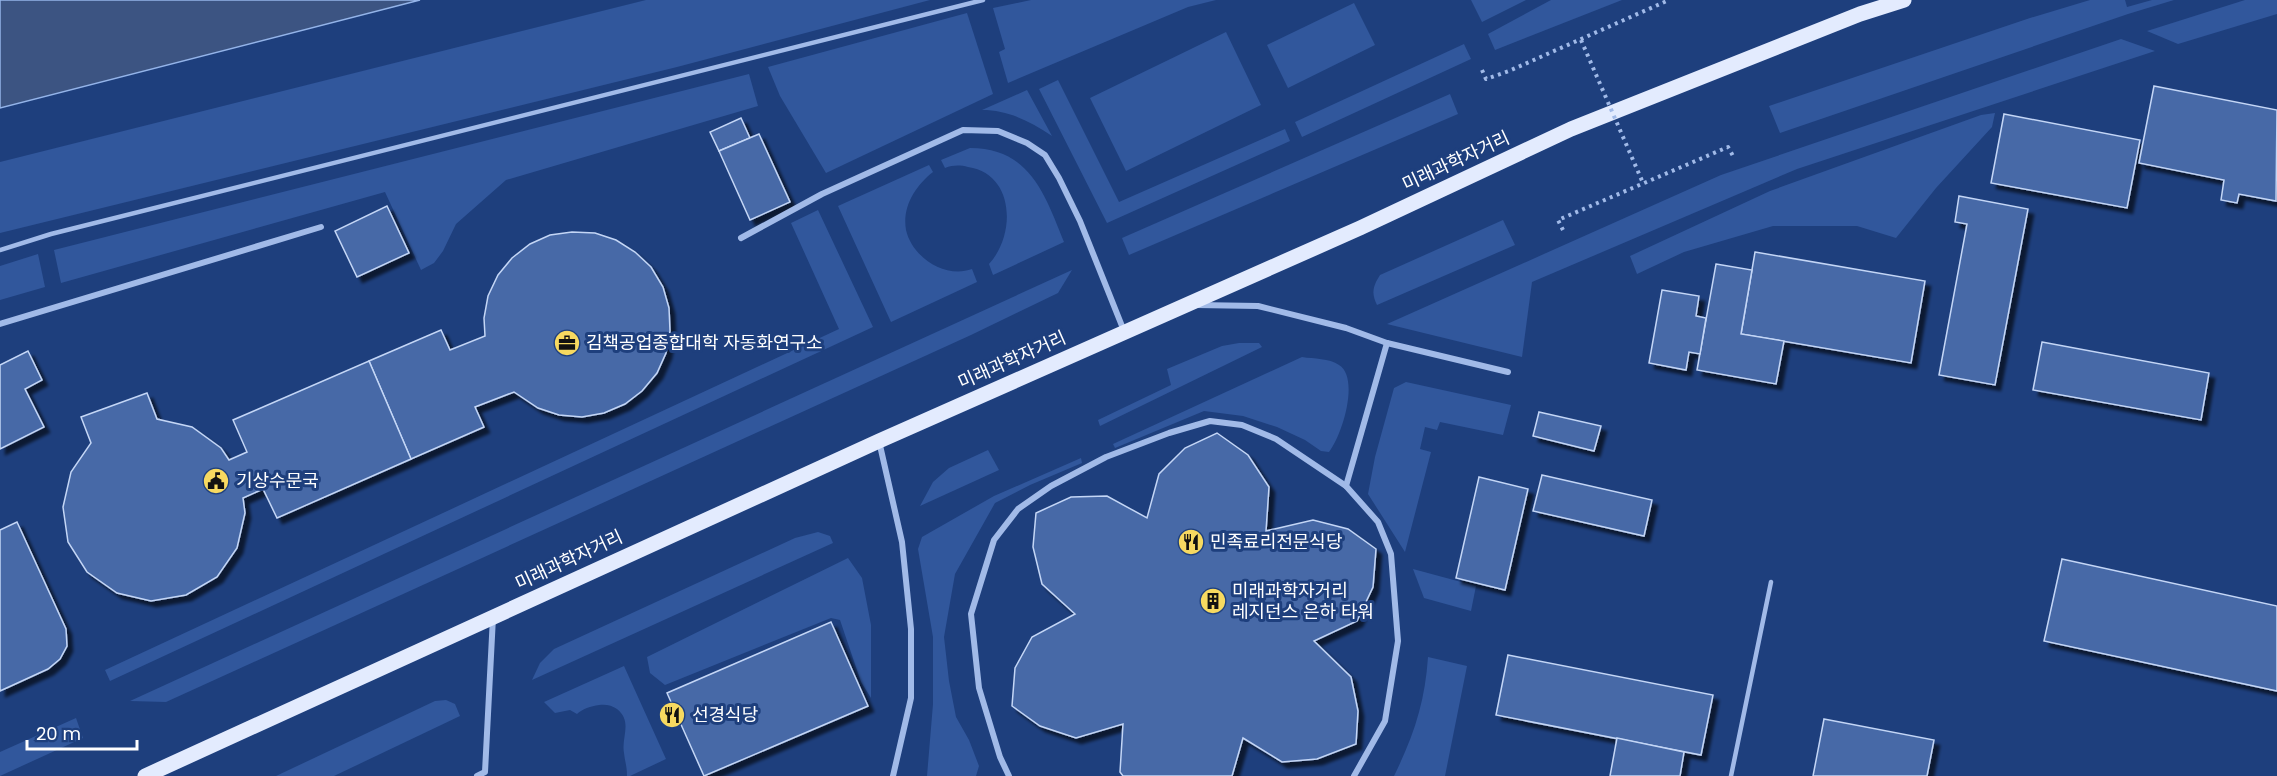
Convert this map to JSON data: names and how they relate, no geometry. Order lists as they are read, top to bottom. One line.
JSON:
{"streets":{"main road":["미래과학자거리"]},"places":{"office":["김책공업종합대학 자동화연구소"],"public building":["기상수문국"],"restaurant":["민족료리전문식당","선경식당"],"building":["미래과학자거리 레지던스 은하 타워"]},"scale_bar":"20 m"}
